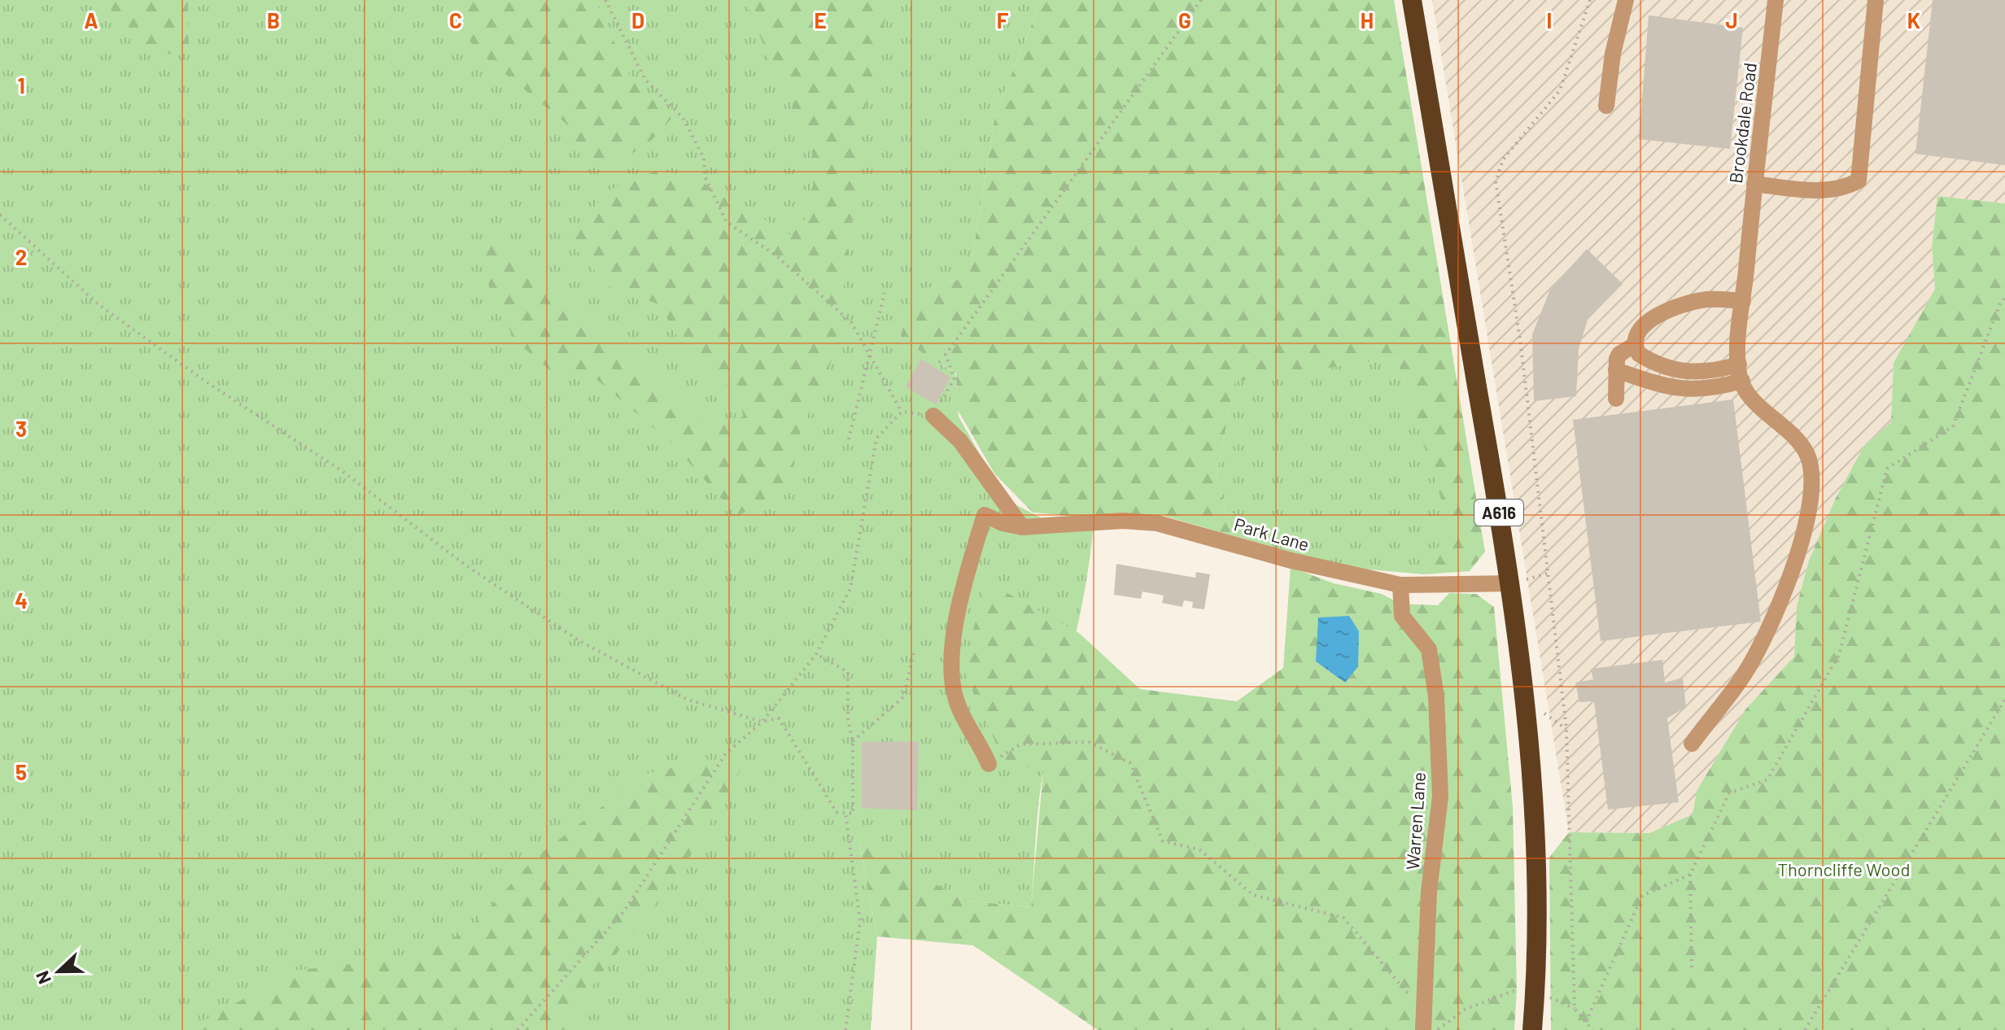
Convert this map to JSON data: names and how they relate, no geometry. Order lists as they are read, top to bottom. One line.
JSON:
{"streets":{"highway":["A616"],"street":["Brookdale Road","Park Lane","Warren Lane"]},"crossings":[["A616","Park Lane"],["Park Lane","Warren Lane"]],"parks":["Thorncliffe Wood"],"north":"left","grid":{"columns":["A","B","C","D","E","F","G","H","I","J","K"],"rows":["1","2","3","4","5"]}}
